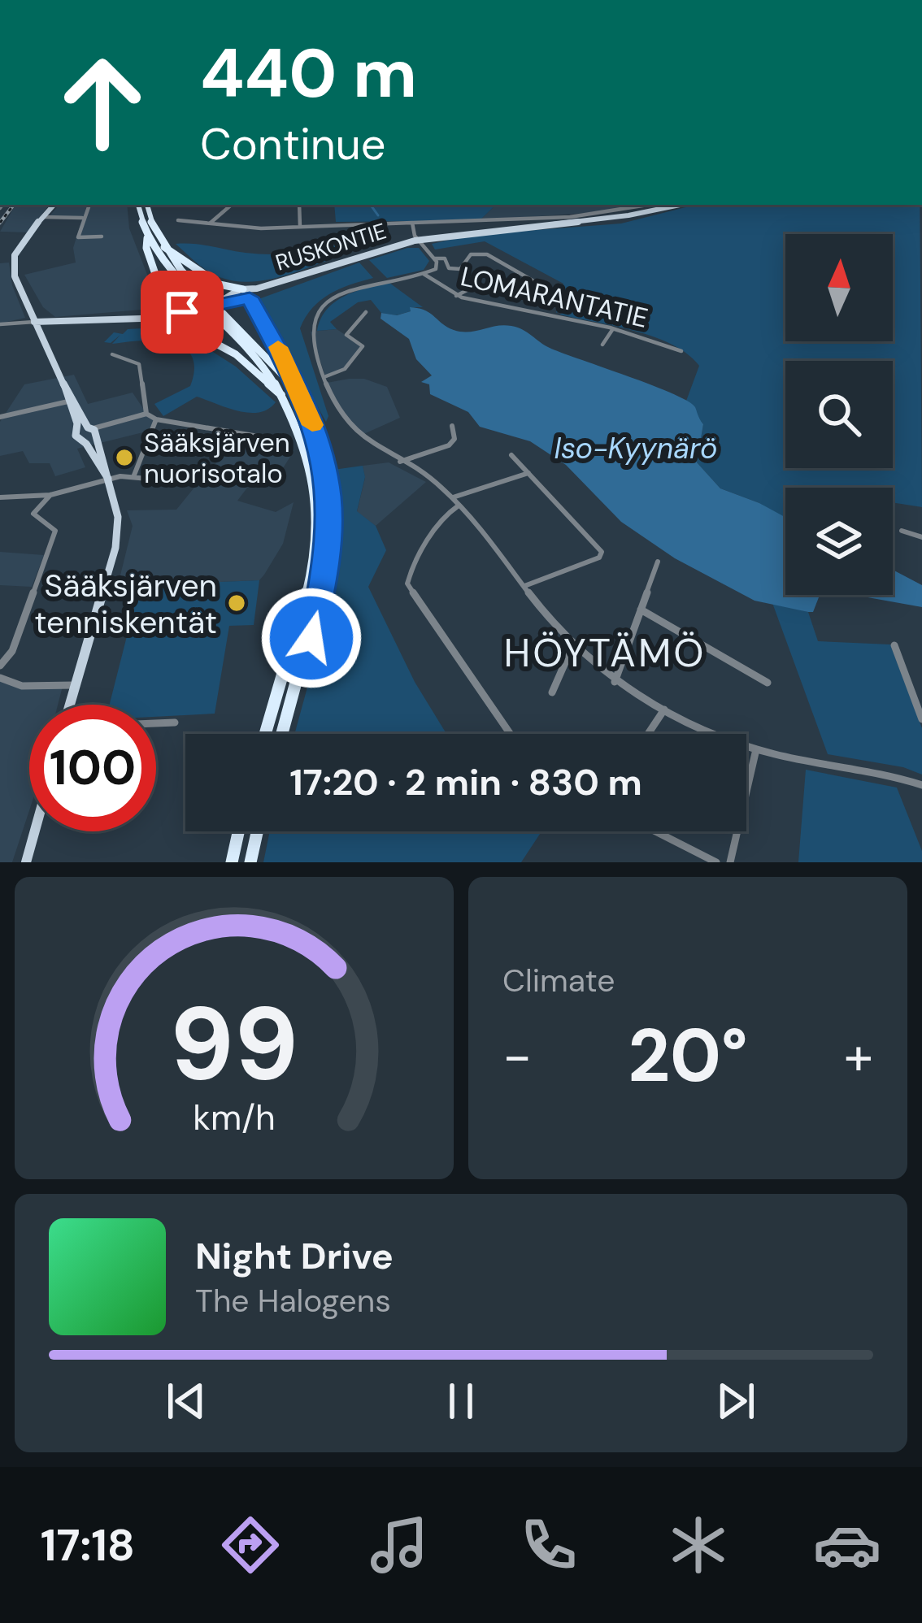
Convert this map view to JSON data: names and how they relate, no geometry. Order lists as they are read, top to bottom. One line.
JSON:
{"streets":{"main road":["RUSKONTIE"],"street":["LOMARANTATIE"]},"districts":["HÖYTÄMÖ"],"water":["Iso-Kyynärö"],"places":["Sääksjärven nuorisotalo","Sääksjärven tenniskentät"],"north":"top","page":{"turn":["440 m","Continue"],"limit":"100","trip":"17:20 · 2 min · 830 m","tile":"Climate","heat":["−","20°","+"],"song":["Night Drive","The Halogens"],"tabs":"17:18","gauge":["99","km/h"]}}
